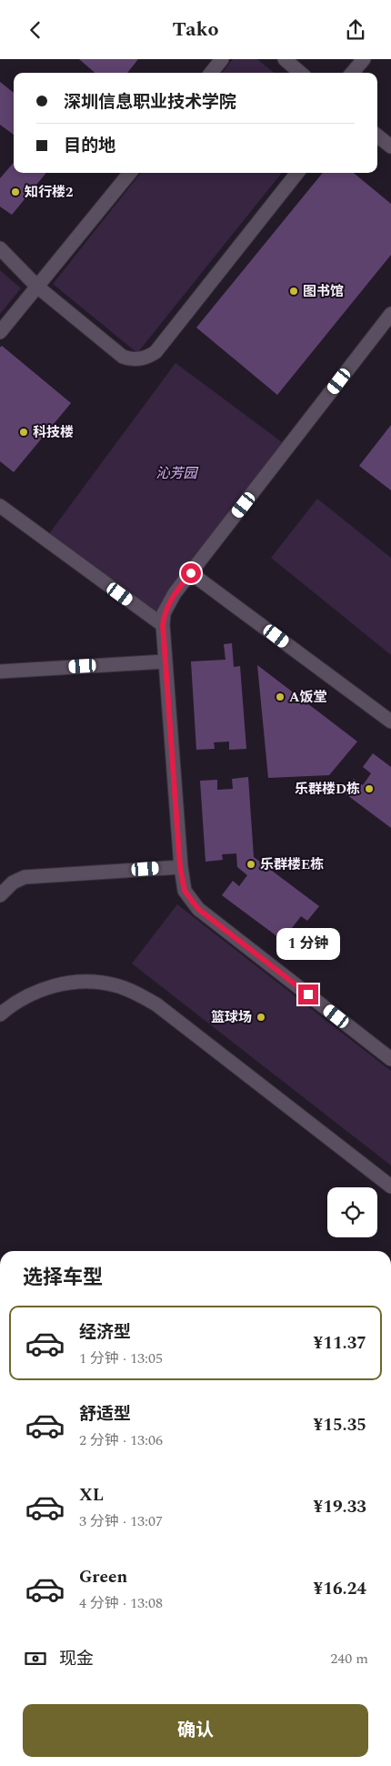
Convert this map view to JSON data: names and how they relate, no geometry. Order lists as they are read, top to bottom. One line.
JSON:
{"parks":["沁芳园"],"places":["知行楼2","图书馆","科技楼","A饭堂","乐群楼D栋","乐群楼E栋","篮球场"],"page":{"header":"Tako","banner":["深圳信息职业技术学院","目的地"],"bubble":"1 分钟","heading":"选择车型","list":[{"name":"经济型","note":"1 分钟 · 13:05","value":"¥11.37"},{"name":"舒适型","note":"2 分钟 · 13:06","value":"¥15.35"},{"name":"XL","note":"3 分钟 · 13:07","value":"¥19.33"},{"name":"Green","note":"4 分钟 · 13:08","value":"¥16.24"}],"pay":["现金","240 m"],"buttons":"确认"}}
